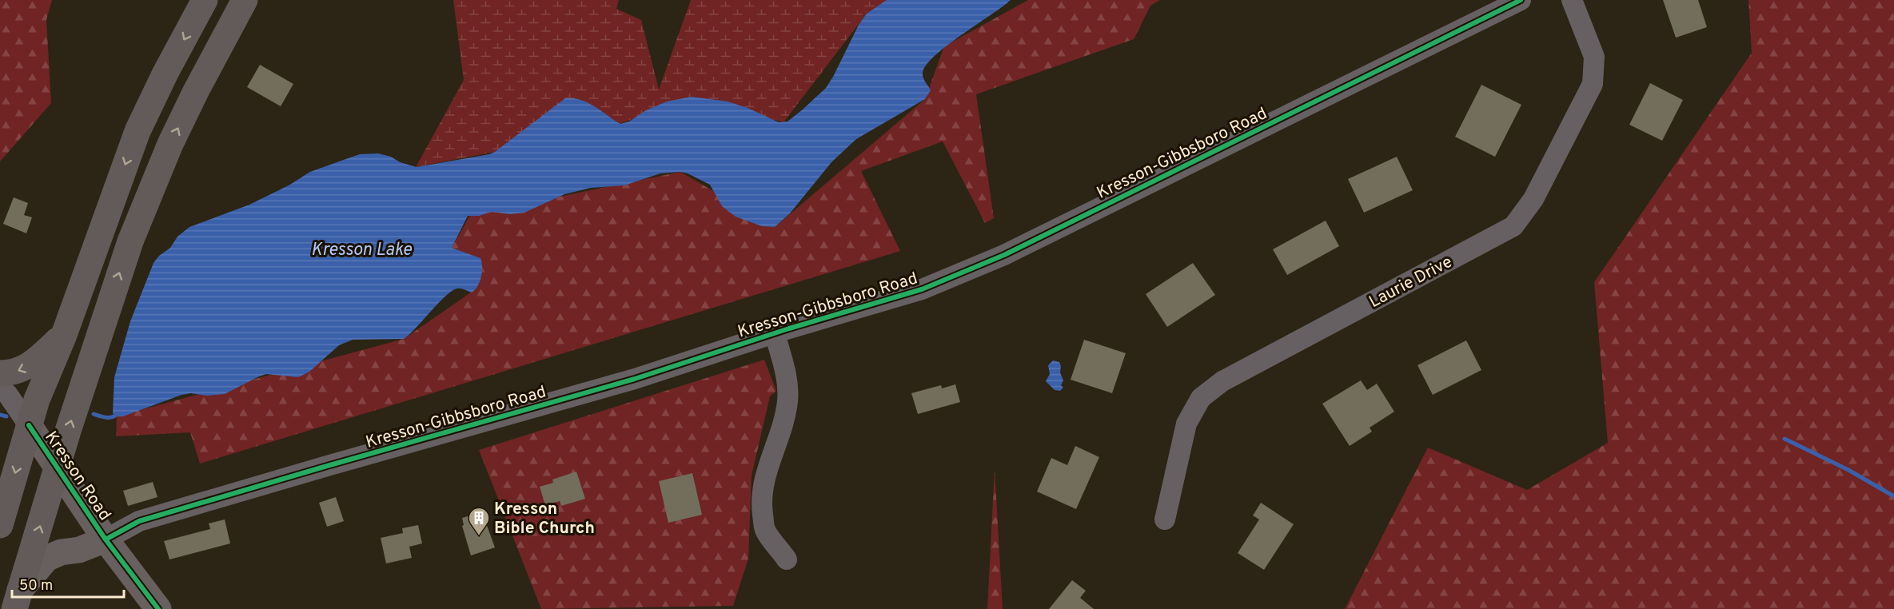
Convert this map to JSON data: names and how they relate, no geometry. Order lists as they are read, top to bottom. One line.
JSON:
{"streets":{"main road":["Kresson Road"],"street":["Kresson-Gibbsboro Road","Laurie Drive"]},"crossings":[["Kresson-Gibbsboro Road","Kresson Road"]],"water":["Kresson Lake"],"places":{"building":["Kresson Bible Church"]},"scale_bar":"50 m"}
